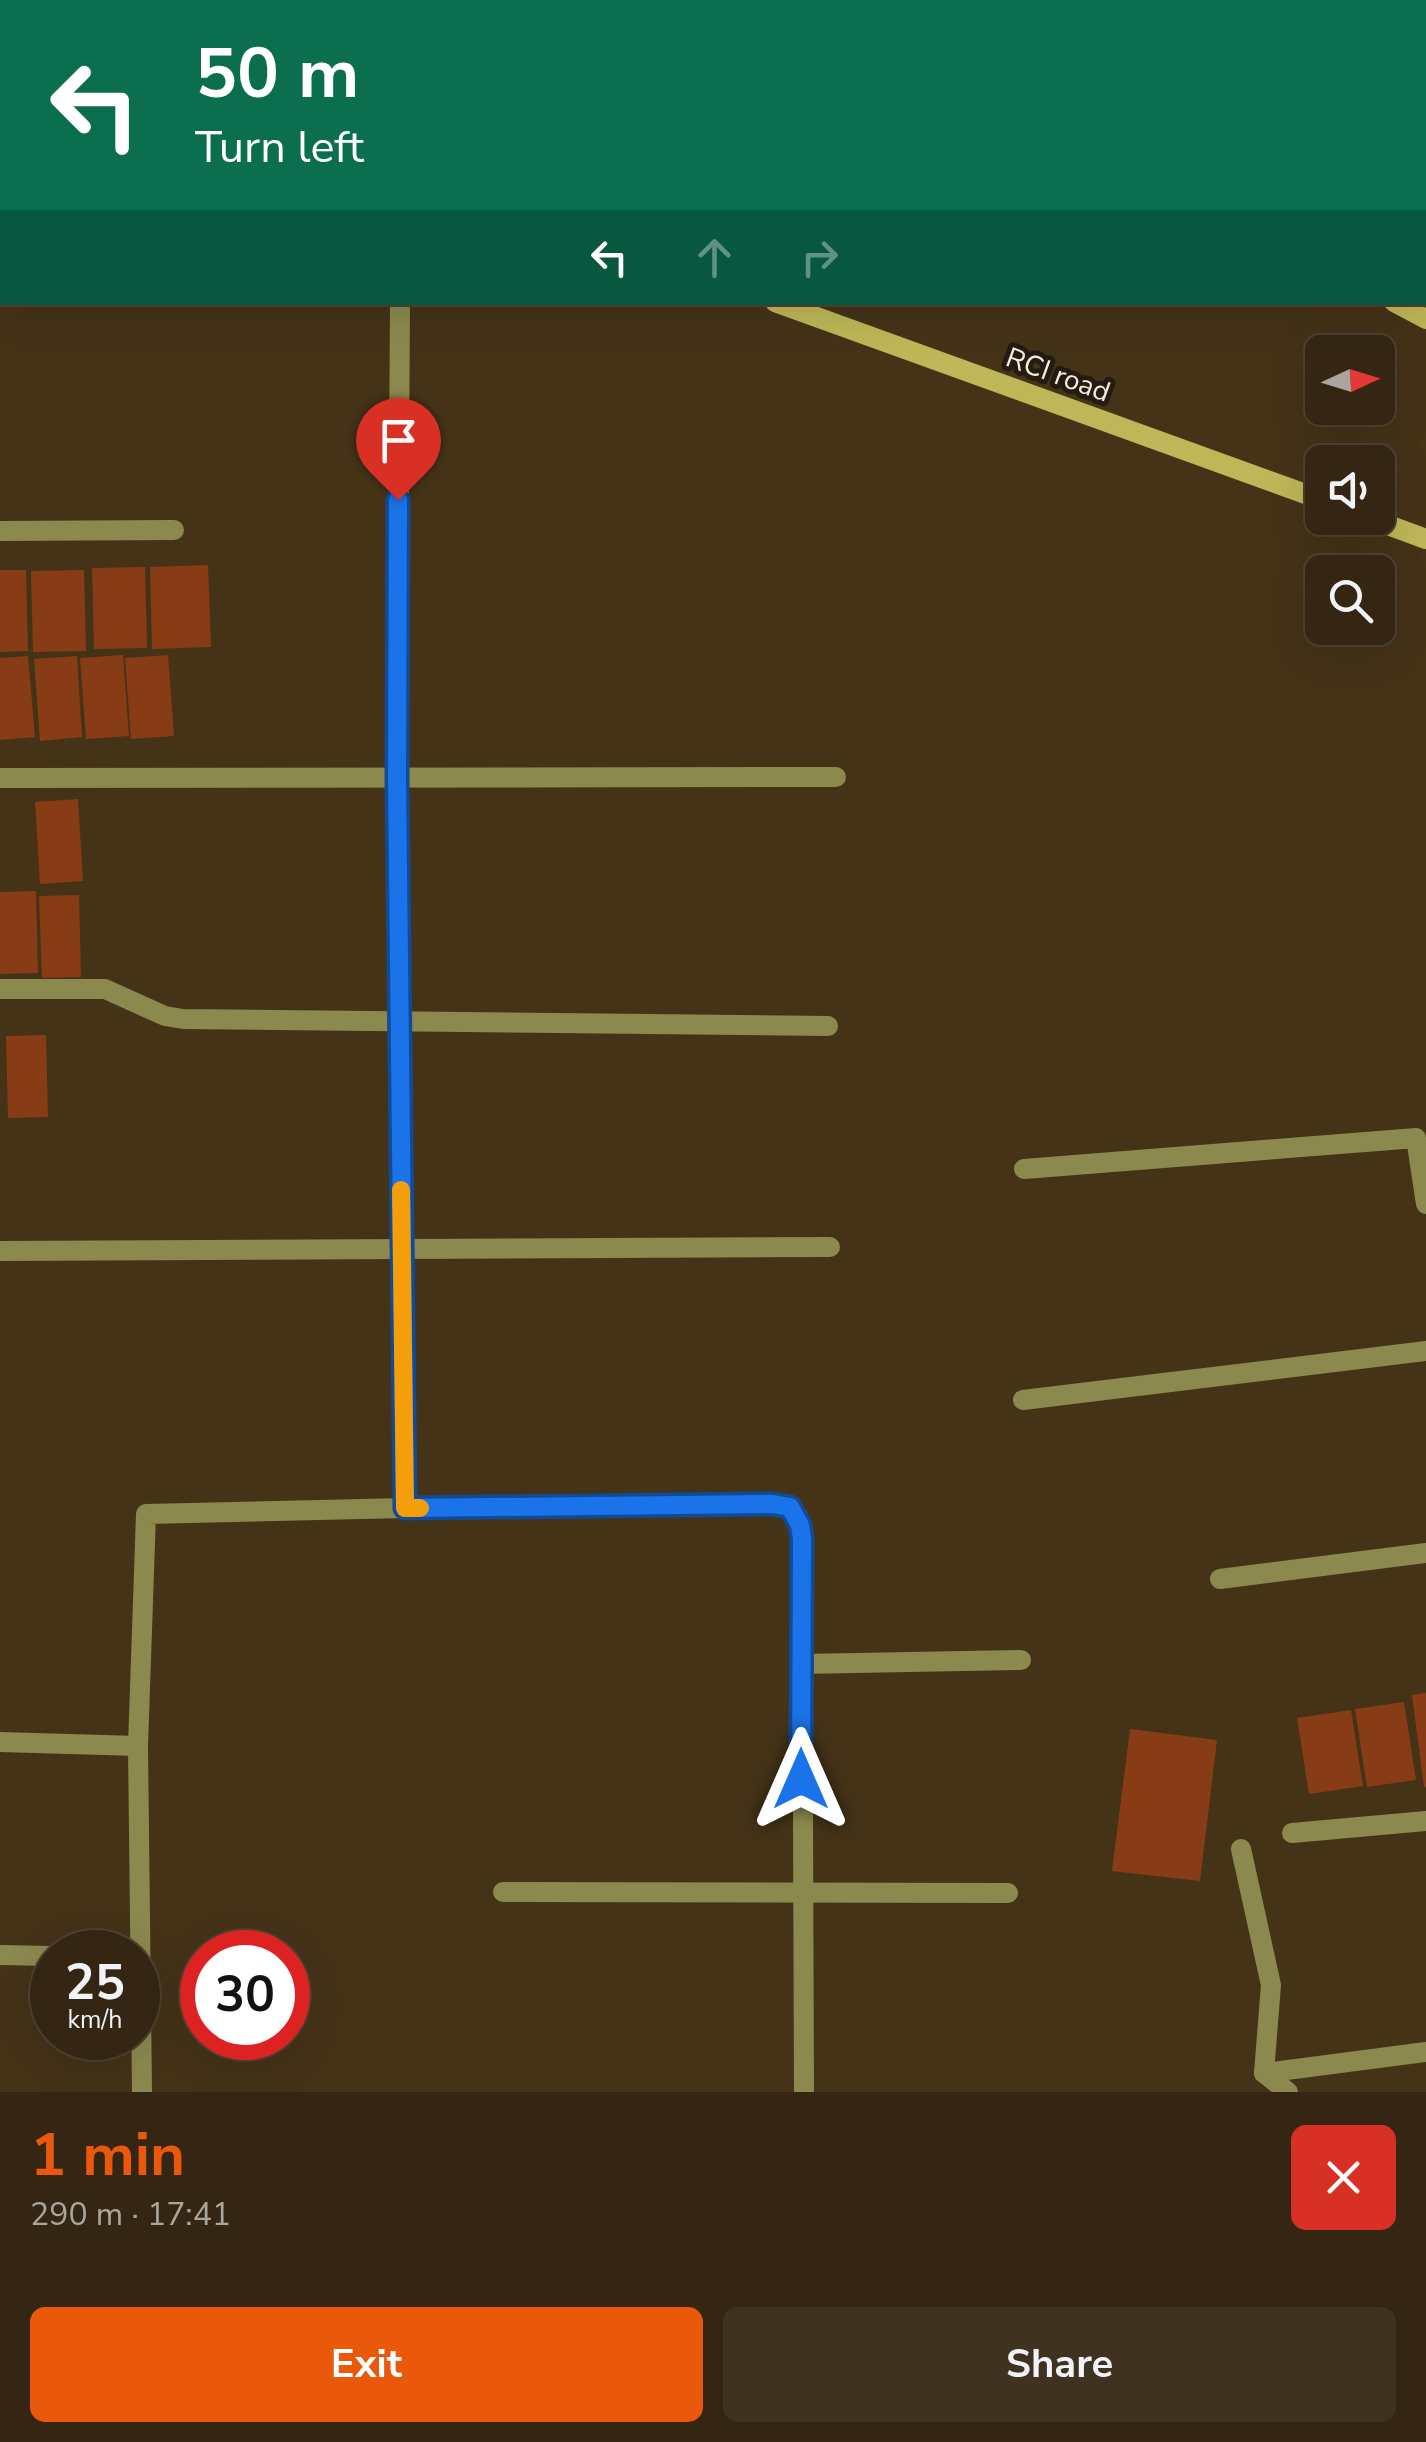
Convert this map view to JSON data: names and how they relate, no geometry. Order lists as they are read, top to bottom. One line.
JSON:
{"streets":{"main road":["RCI road"]},"north":"right","page":{"turn":["50 m","Turn left"],"speed":"25 km/h","limit":"30","heading":["1 min","290 m · 17:41"],"buttons":["Exit","Share"]}}
